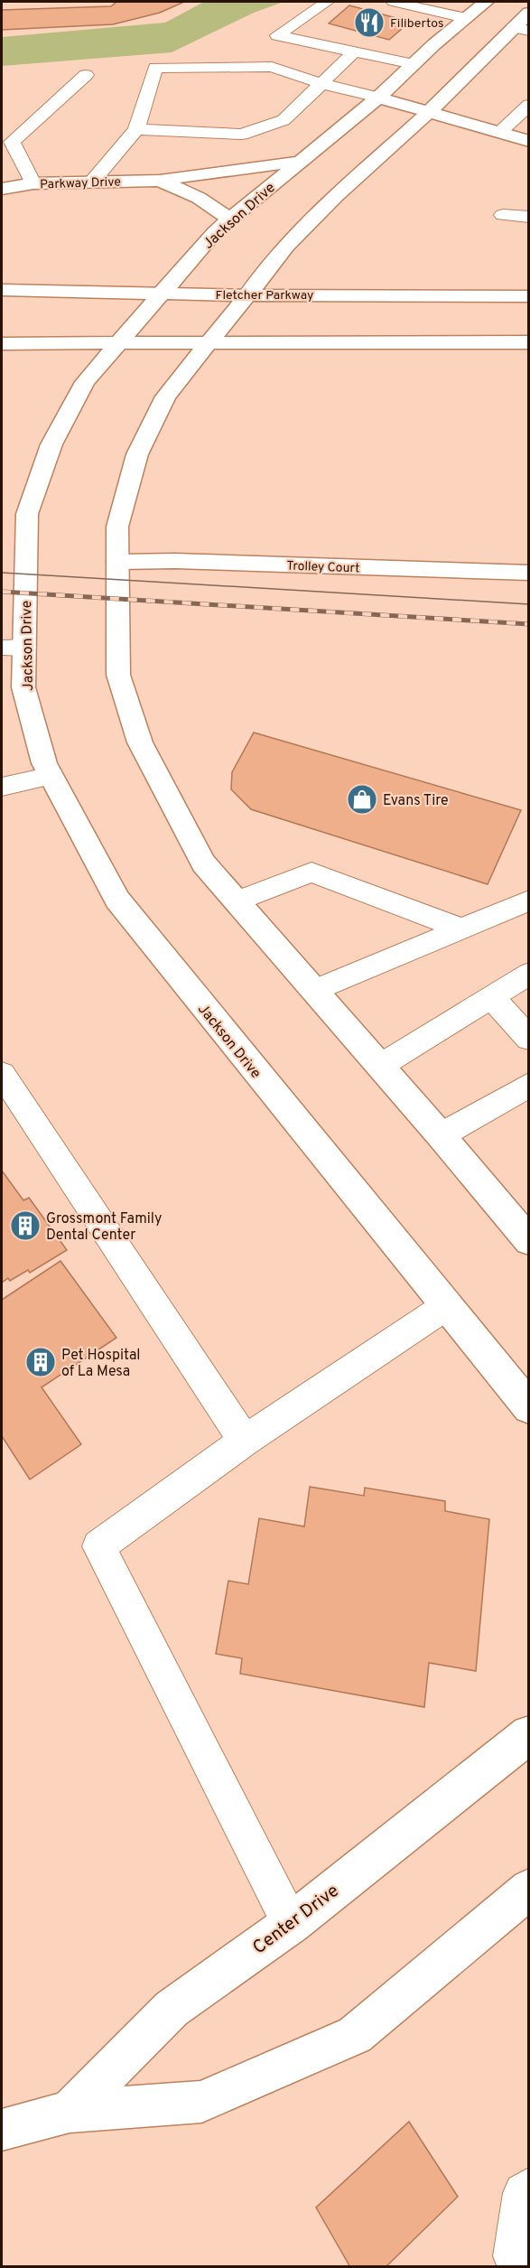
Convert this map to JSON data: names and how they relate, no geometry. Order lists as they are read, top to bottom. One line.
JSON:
{"streets":{"main road":["Parkway Drive","Jackson Drive","Fletcher Parkway","Trolley Court","Center Drive"]},"crossings":[["Jackson Drive","Fletcher Parkway"]],"places":{"restaurant":["Filibertos"],"shop":["Evans Tire"],"building":["Grossmont Family Dental Center","Pet Hospital of La Mesa"]}}
